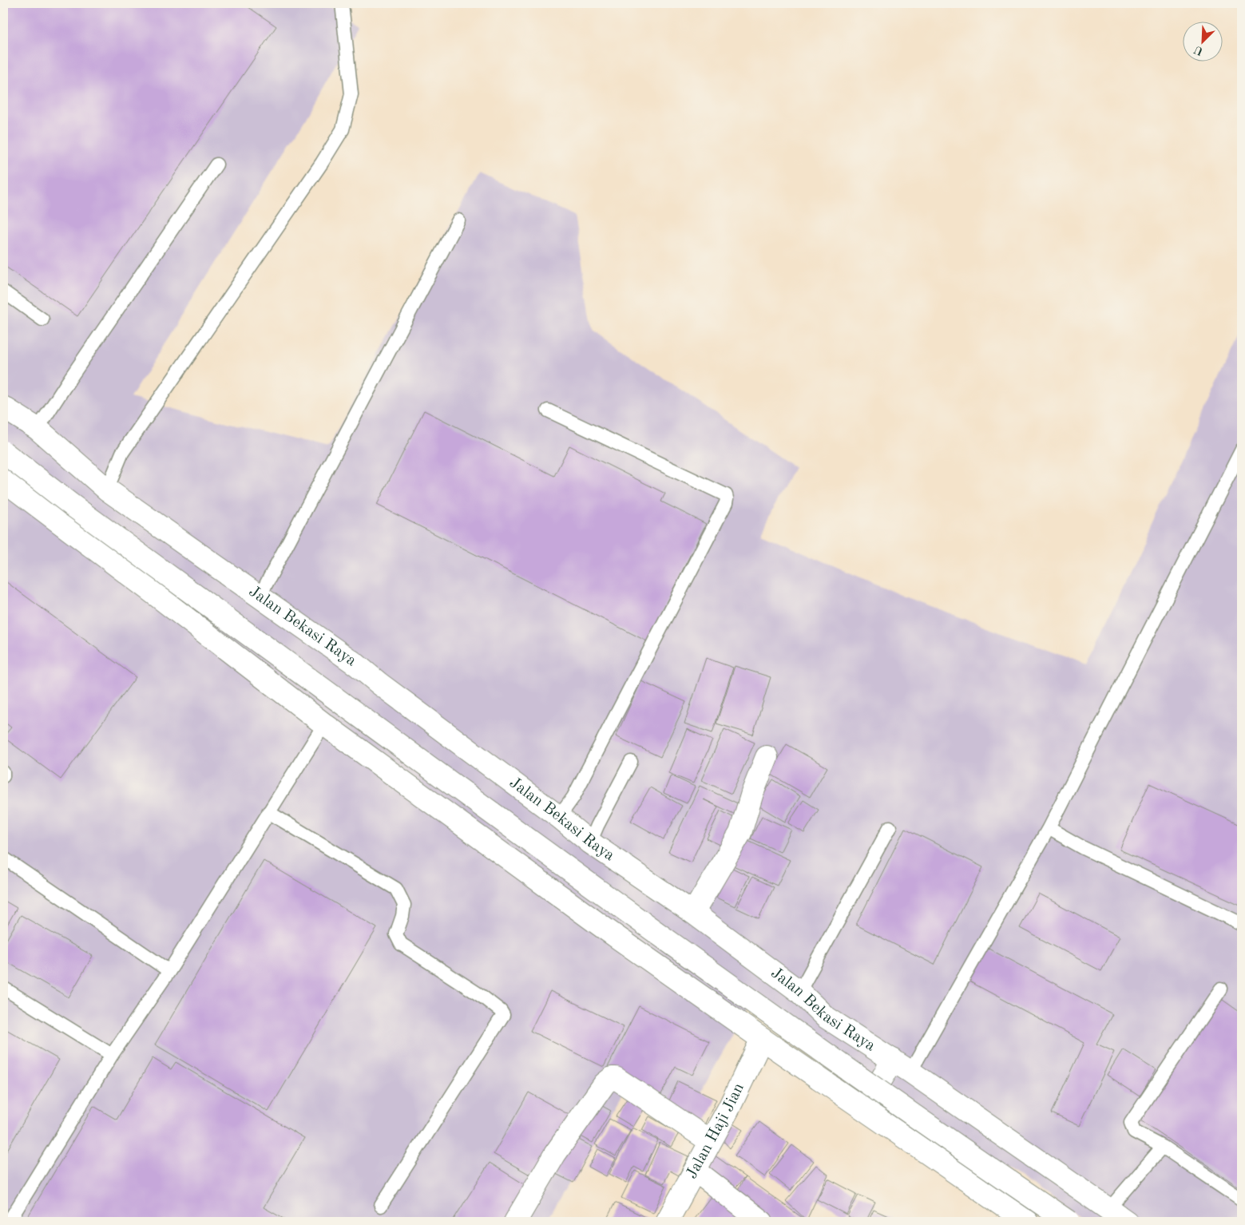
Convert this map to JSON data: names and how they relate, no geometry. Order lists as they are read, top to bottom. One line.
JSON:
{"streets":{"main road":["Jalan Bekasi Raya","Jalan Haji Jian"]},"north":"bottom left"}
